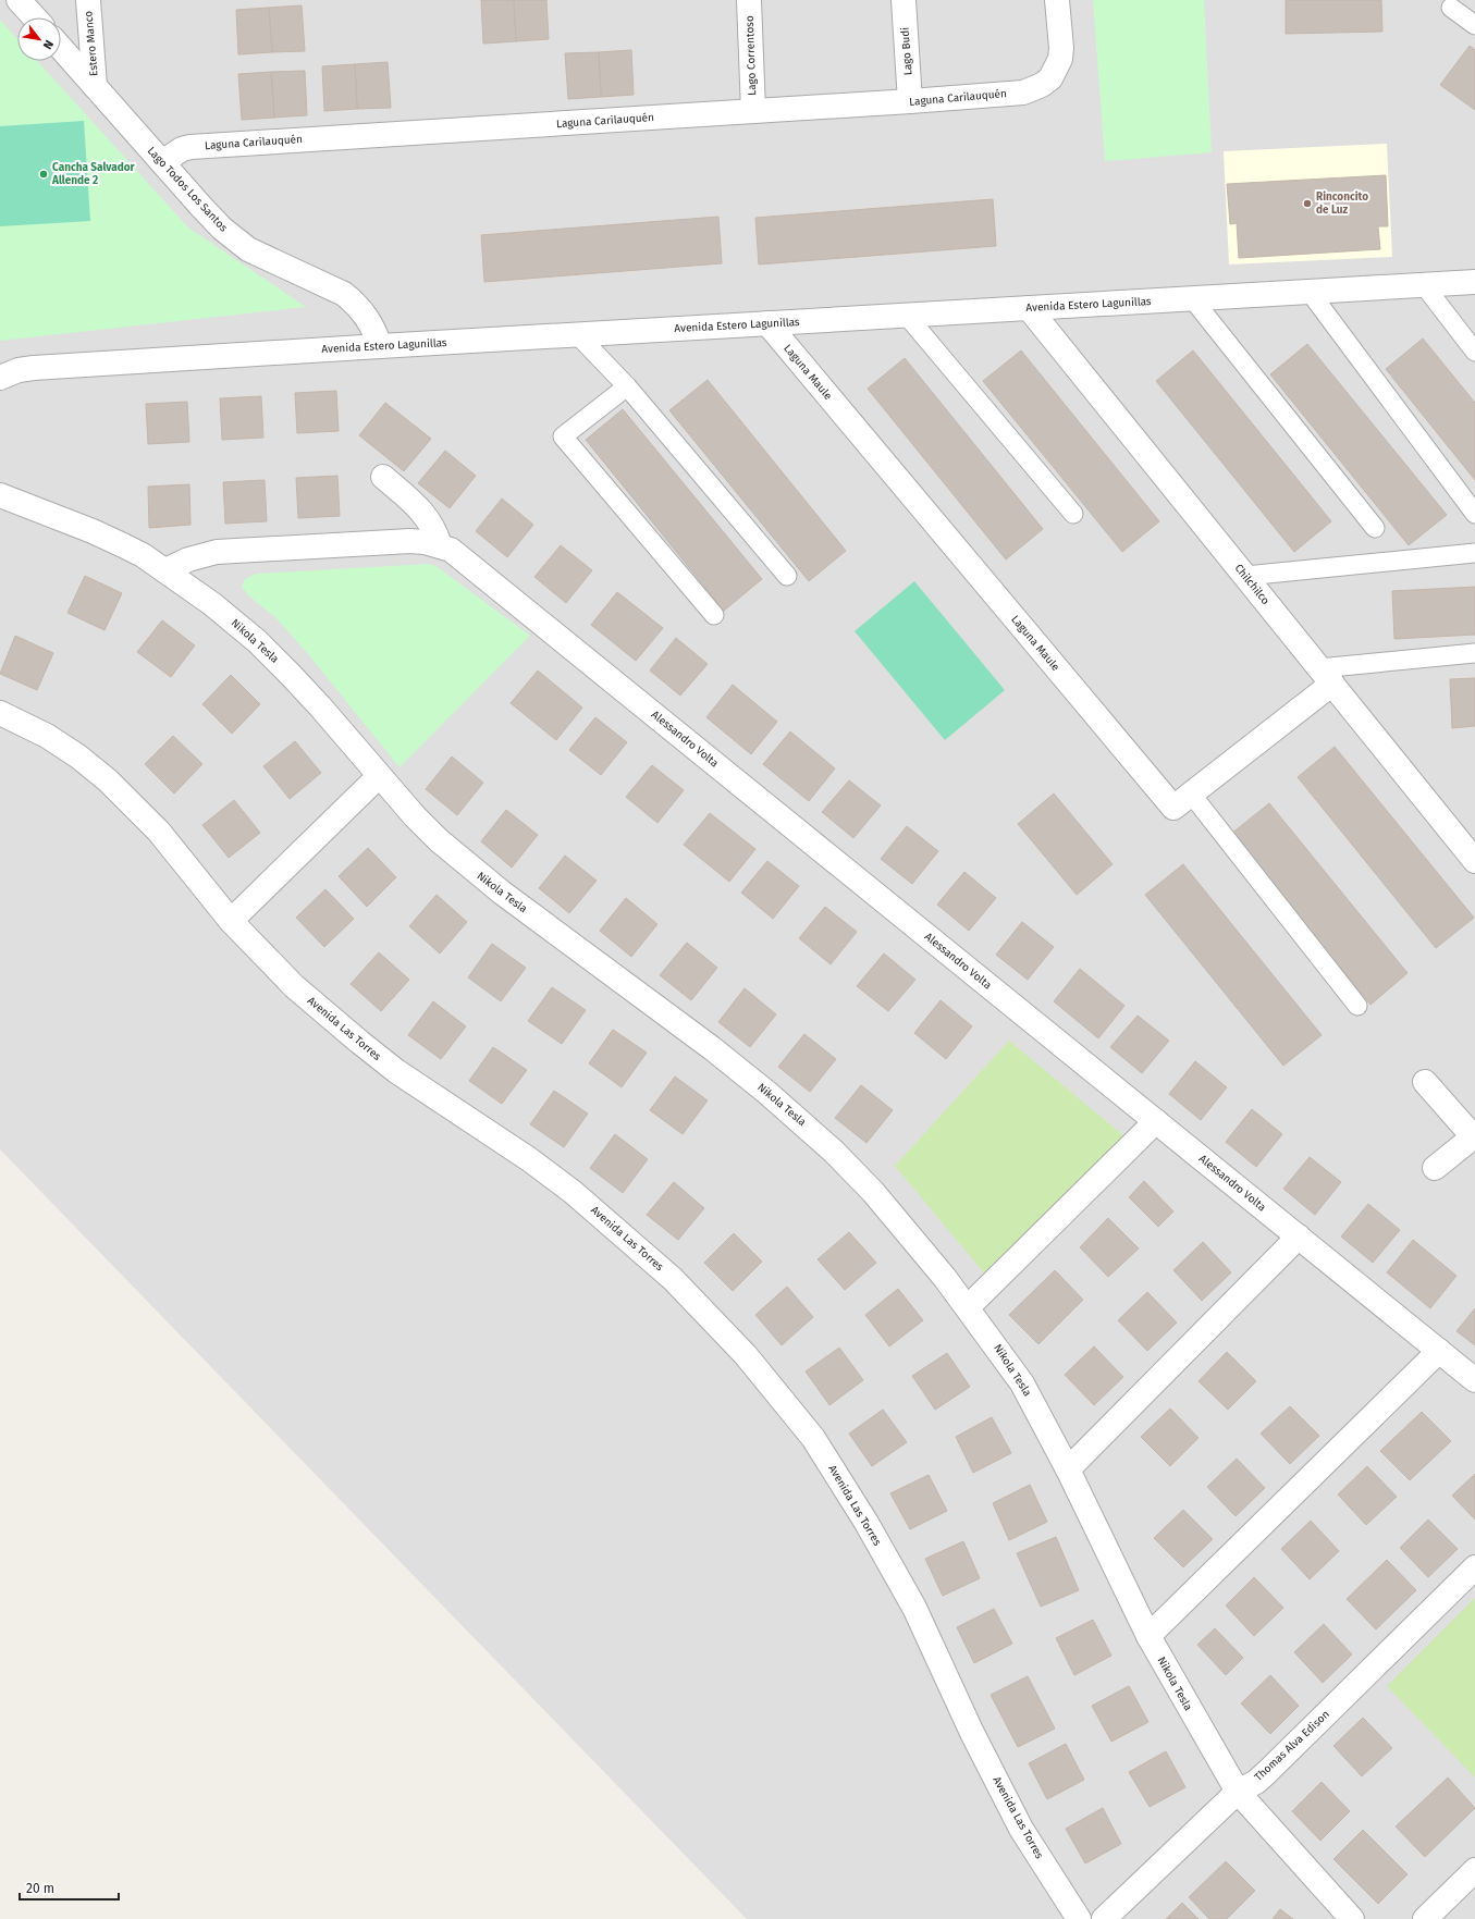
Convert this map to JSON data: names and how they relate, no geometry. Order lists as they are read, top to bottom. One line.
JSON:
{"streets":{"street":["Estero Manco","Lago Budi","Lago Correntoso","Laguna Carilauquén","Lago Todos Los Santos","Avenida Estero Lagunillas","Laguna Maule","Chilchilco","Nikola Tesla","Alessandro Volta","Avenida Las Torres","Thomas Alva Edison"]},"crossings":[["Estero Manco","Lago Todos Los Santos"],["Lago Budi","Laguna Carilauquén"],["Lago Correntoso","Laguna Carilauquén"],["Laguna Carilauquén","Lago Todos Los Santos"],["Lago Todos Los Santos","Avenida Estero Lagunillas"],["Avenida Estero Lagunillas","Laguna Maule"],["Avenida Estero Lagunillas","Chilchilco"],["Laguna Maule","Chilchilco"],["Nikola Tesla","Thomas Alva Edison"]],"places":["Cancha Salvador Allende 2","Rinconcito de Luz"],"scale_bar":"20 m","north":"bottom right"}
